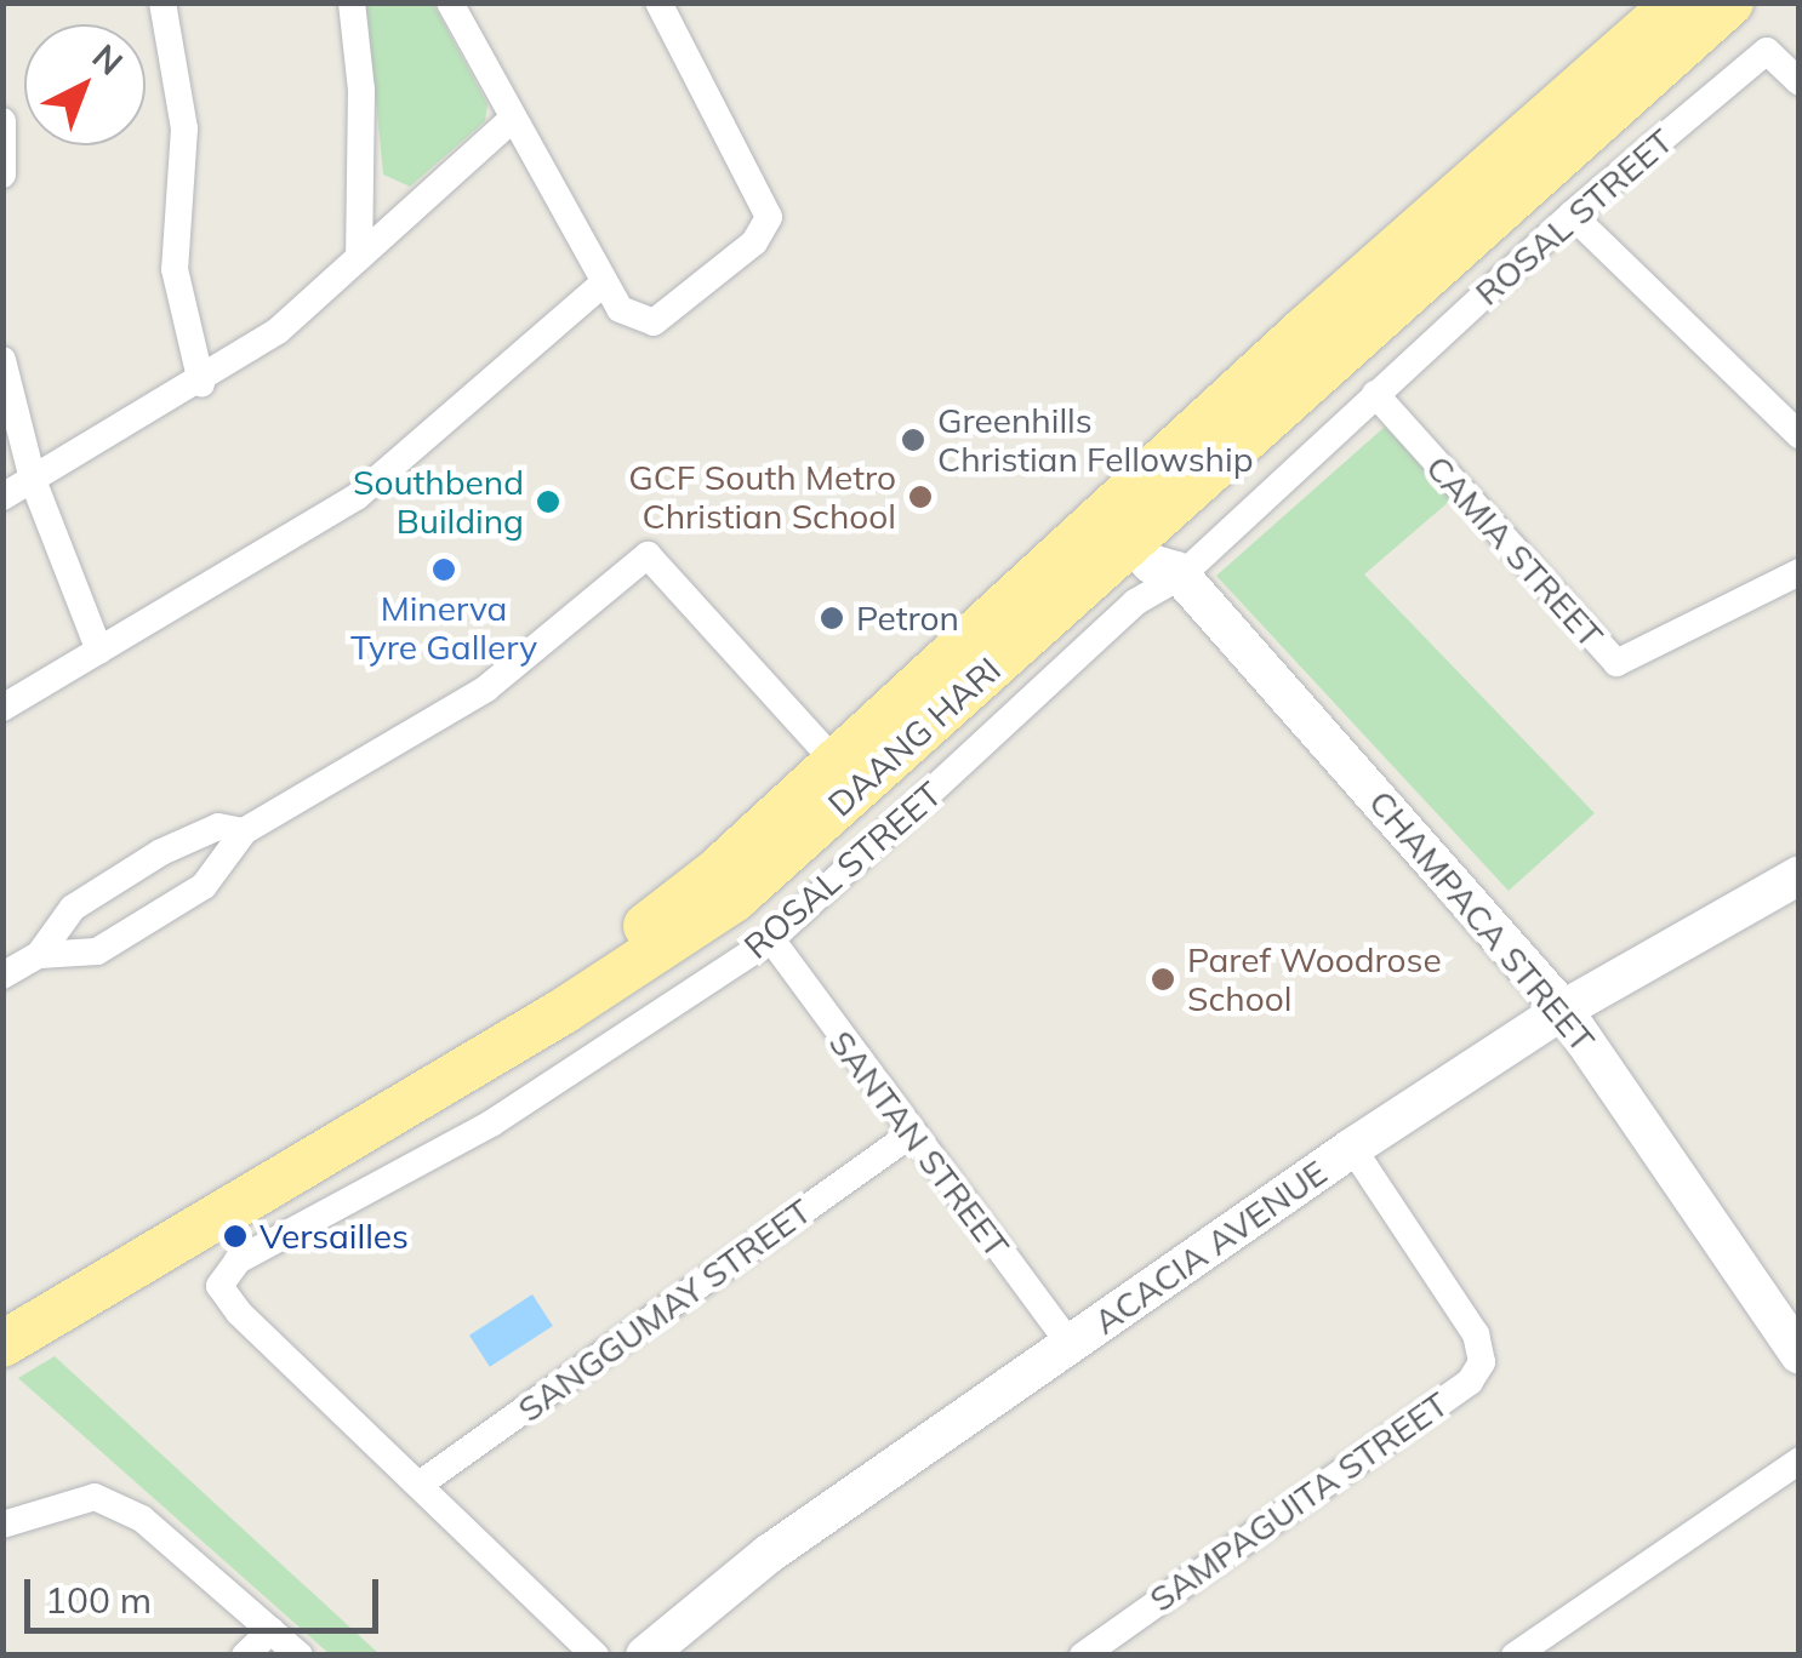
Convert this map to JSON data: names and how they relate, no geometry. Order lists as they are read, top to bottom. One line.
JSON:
{"streets":{"main road":["DAANG HARI"],"street":["ROSAL STREET","CAMIA STREET","CHAMPACA STREET","SANTAN STREET","ACACIA AVENUE","SANGGUMAY STREET","SAMPAGUITA STREET"]},"crossings":[["ROSAL STREET","CAMIA STREET"],["ROSAL STREET","DAANG HARI"],["ROSAL STREET","CHAMPACA STREET"],["ROSAL STREET","SANTAN STREET"],["ROSAL STREET","SANGGUMAY STREET"],["DAANG HARI","CHAMPACA STREET"],["CHAMPACA STREET","ACACIA AVENUE"],["SANTAN STREET","ACACIA AVENUE"],["SANTAN STREET","SANGGUMAY STREET"],["ACACIA AVENUE","SAMPAGUITA STREET"]],"places":["Greenhills Christian Fellowship","GCF South Metro Christian School","Southbend Building","Minerva Tyre Gallery","Petron","Paref Woodrose School","Versailles"],"scale_bar":"100 m","north":"top right"}
